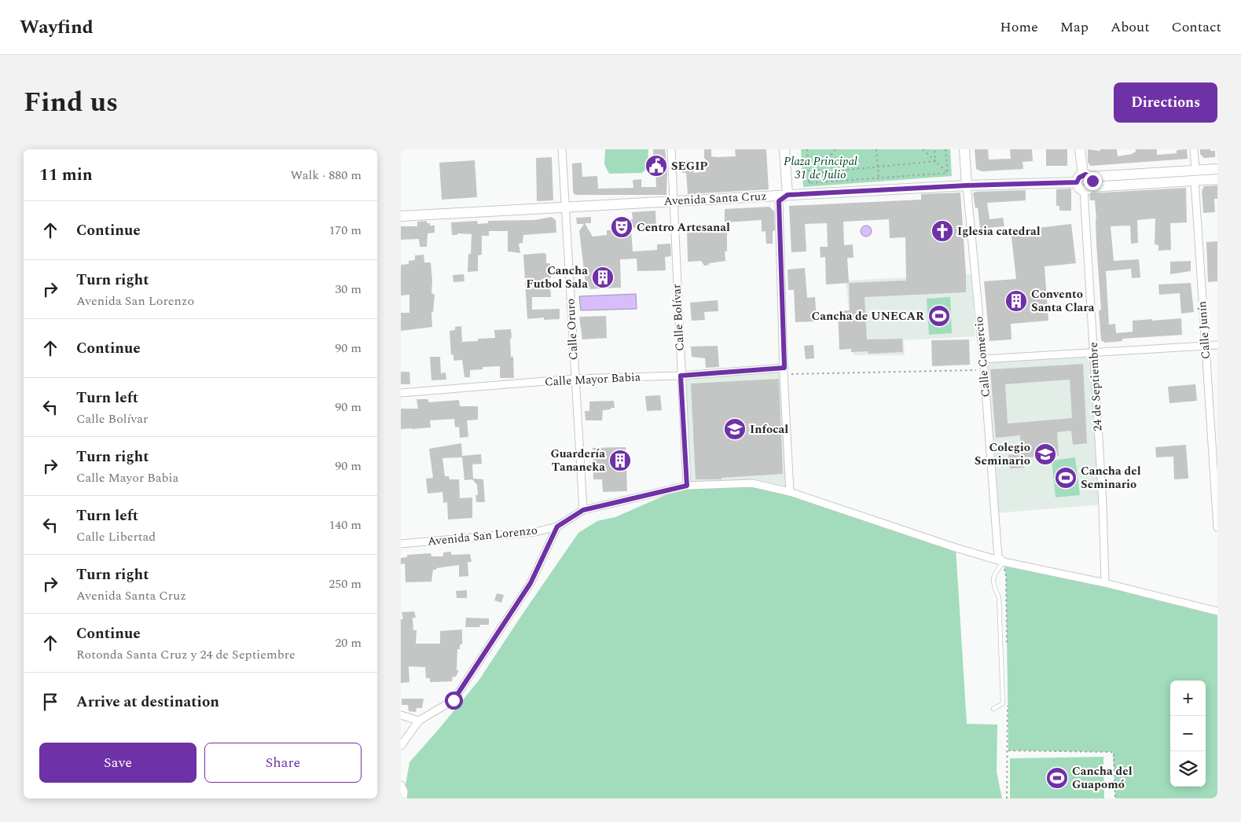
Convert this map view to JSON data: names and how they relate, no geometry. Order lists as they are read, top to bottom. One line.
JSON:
{"streets":{"main road":["Avenida Santa Cruz","Calle Comercio","24 de Septiembre"],"street":["Calle Bolívar","Calle Oruro","Calle Junín","Calle Mayor Babia","Avenida San Lorenzo"]},"crossings":[["Avenida Santa Cruz","Calle Bolívar"],["Avenida Santa Cruz","Calle Oruro"],["Avenida Santa Cruz","Calle Junín"],["Avenida Santa Cruz","Calle Comercio"],["Avenida Santa Cruz","24 de Septiembre"],["Calle Bolívar","Calle Mayor Babia"],["Calle Bolívar","Avenida San Lorenzo"],["Calle Oruro","Calle Mayor Babia"],["Calle Oruro","Avenida San Lorenzo"],["Calle Comercio","Avenida San Lorenzo"],["24 de Septiembre","Avenida San Lorenzo"]],"parks":["Plaza Principal 31 de Julio"],"places":{"public building":["SEGIP"],"theatre":["Centro Artesanal"],"church":["Iglesia catedral"],"building":["Cancha Futbol Sala","Convento Santa Clara","Guardería Tananeka"],"sports":["Cancha de UNECAR","Cancha del Seminario","Cancha del Guapomó"],"school or university":["Infocal","Colegio Seminario"]},"page":{"header":"Wayfind","nav":["Home","Map","About","Contact"],"title":"Find us","buttons":["Directions",["Save","Share"]],"heading":["11 min","Walk · 880 m"],"list":[["Continue","170 m"],["Turn right","Avenida San Lorenzo","30 m"],["Continue","90 m"],["Turn left","Calle Bolívar","90 m"],["Turn right","Calle Mayor Babia","90 m"],["Turn left","Calle Libertad","140 m"],["Turn right","Avenida Santa Cruz","250 m"],["Continue","Rotonda Santa Cruz y 24 de Septiembre","20 m"],"Arrive at destination"],"map_buttons":["+","−"]}}
